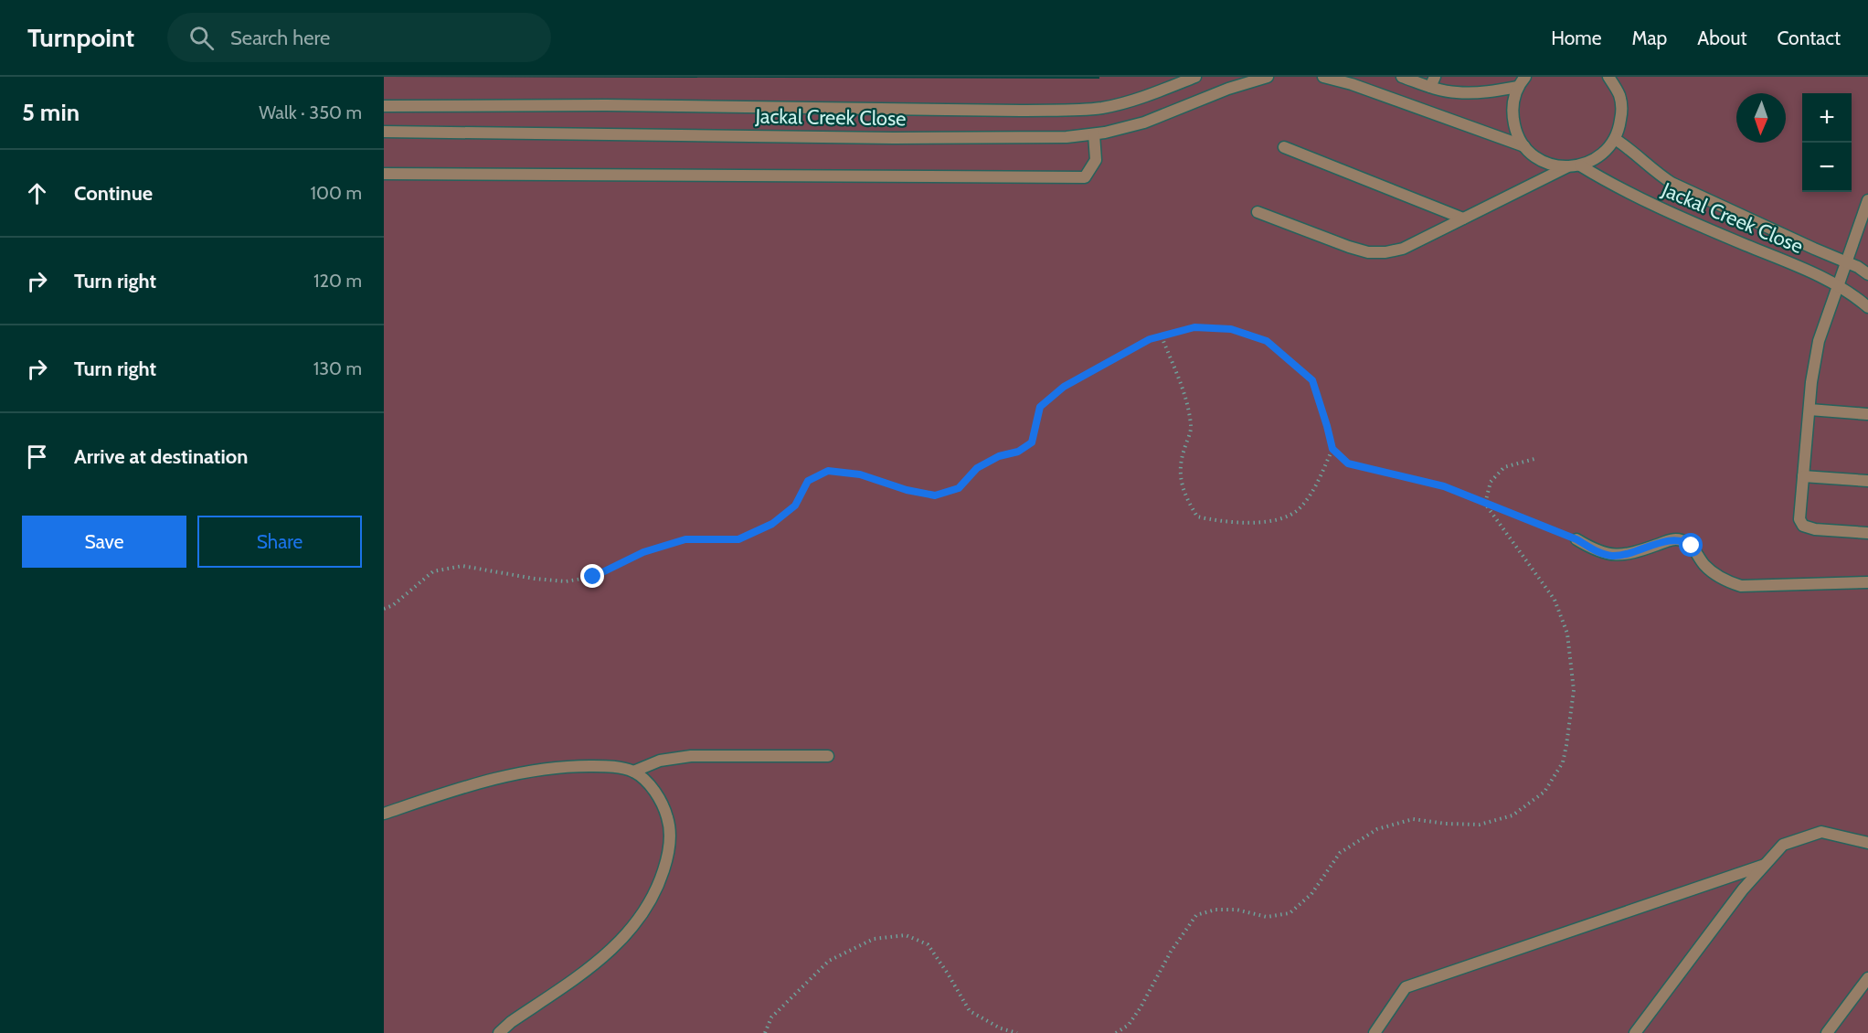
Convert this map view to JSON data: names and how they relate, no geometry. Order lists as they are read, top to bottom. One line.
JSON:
{"streets":{"street":["Jackal Creek Close"]},"north":"bottom","page":{"header":"Turnpoint","search":"Search here","nav":["Home","Map","About","Contact"],"heading":["5 min","Walk · 350 m"],"map_buttons":["+","−"],"list":[["Continue","100 m"],["Turn right","120 m"],["Turn right","130 m"],"Arrive at destination"],"buttons":["Save","Share"]}}
